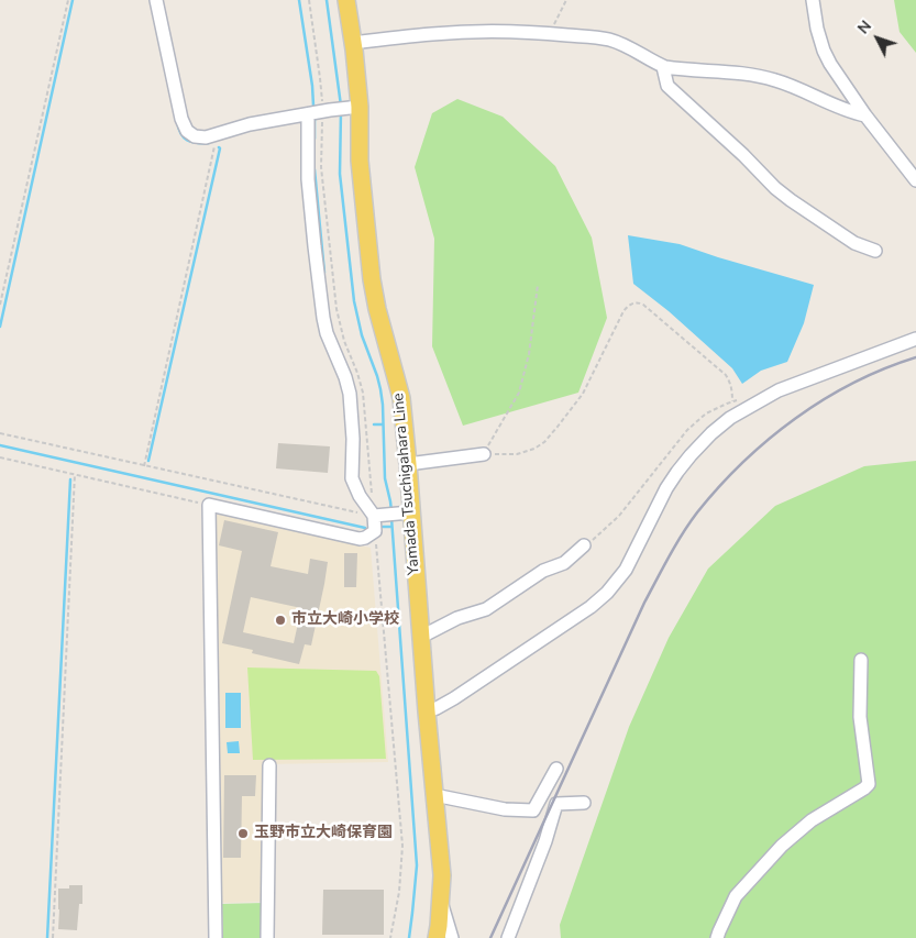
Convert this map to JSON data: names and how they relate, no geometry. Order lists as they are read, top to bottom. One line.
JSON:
{"streets":{"main road":["Yamada Tsuchigahara Line"]},"places":["市立大崎小学校","玉野市立大崎保育園"],"north":"top left"}
